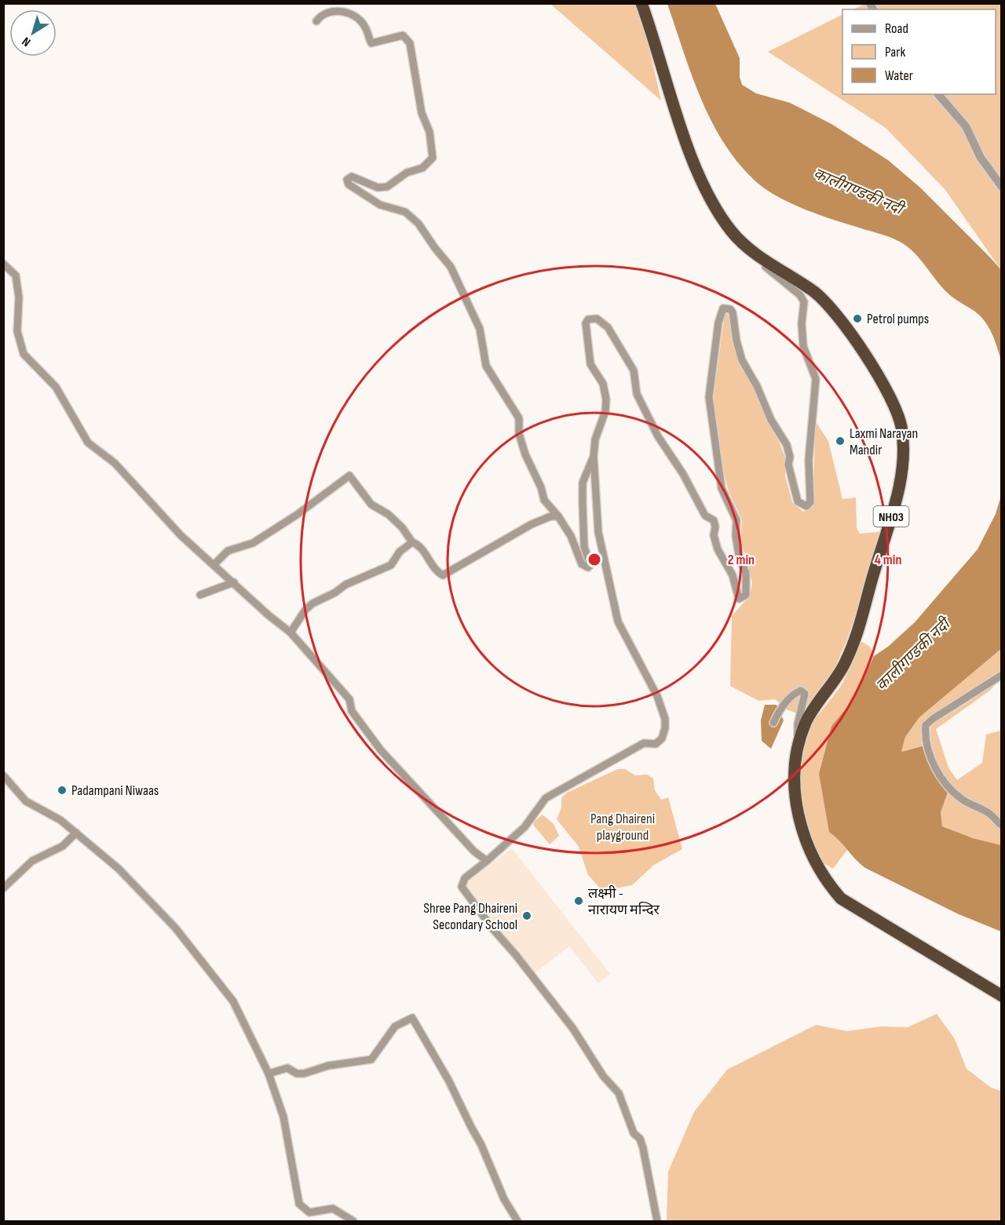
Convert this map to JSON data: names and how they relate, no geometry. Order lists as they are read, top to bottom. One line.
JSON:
{"streets":{"highway":["NH03"]},"water":["कालीगण्डकी नदी"],"parks":["Pang Dhaireni playground"],"places":["Petrol pumps","Laxmi Narayan Mandir","Padampani Niwaas","लक्ष्मी - नारायण मन्दिर","Shree Pang Dhaireni Secondary School"],"legend":["Road","Park","Water"],"north":"bottom left","rings":["2 min","4 min"]}
